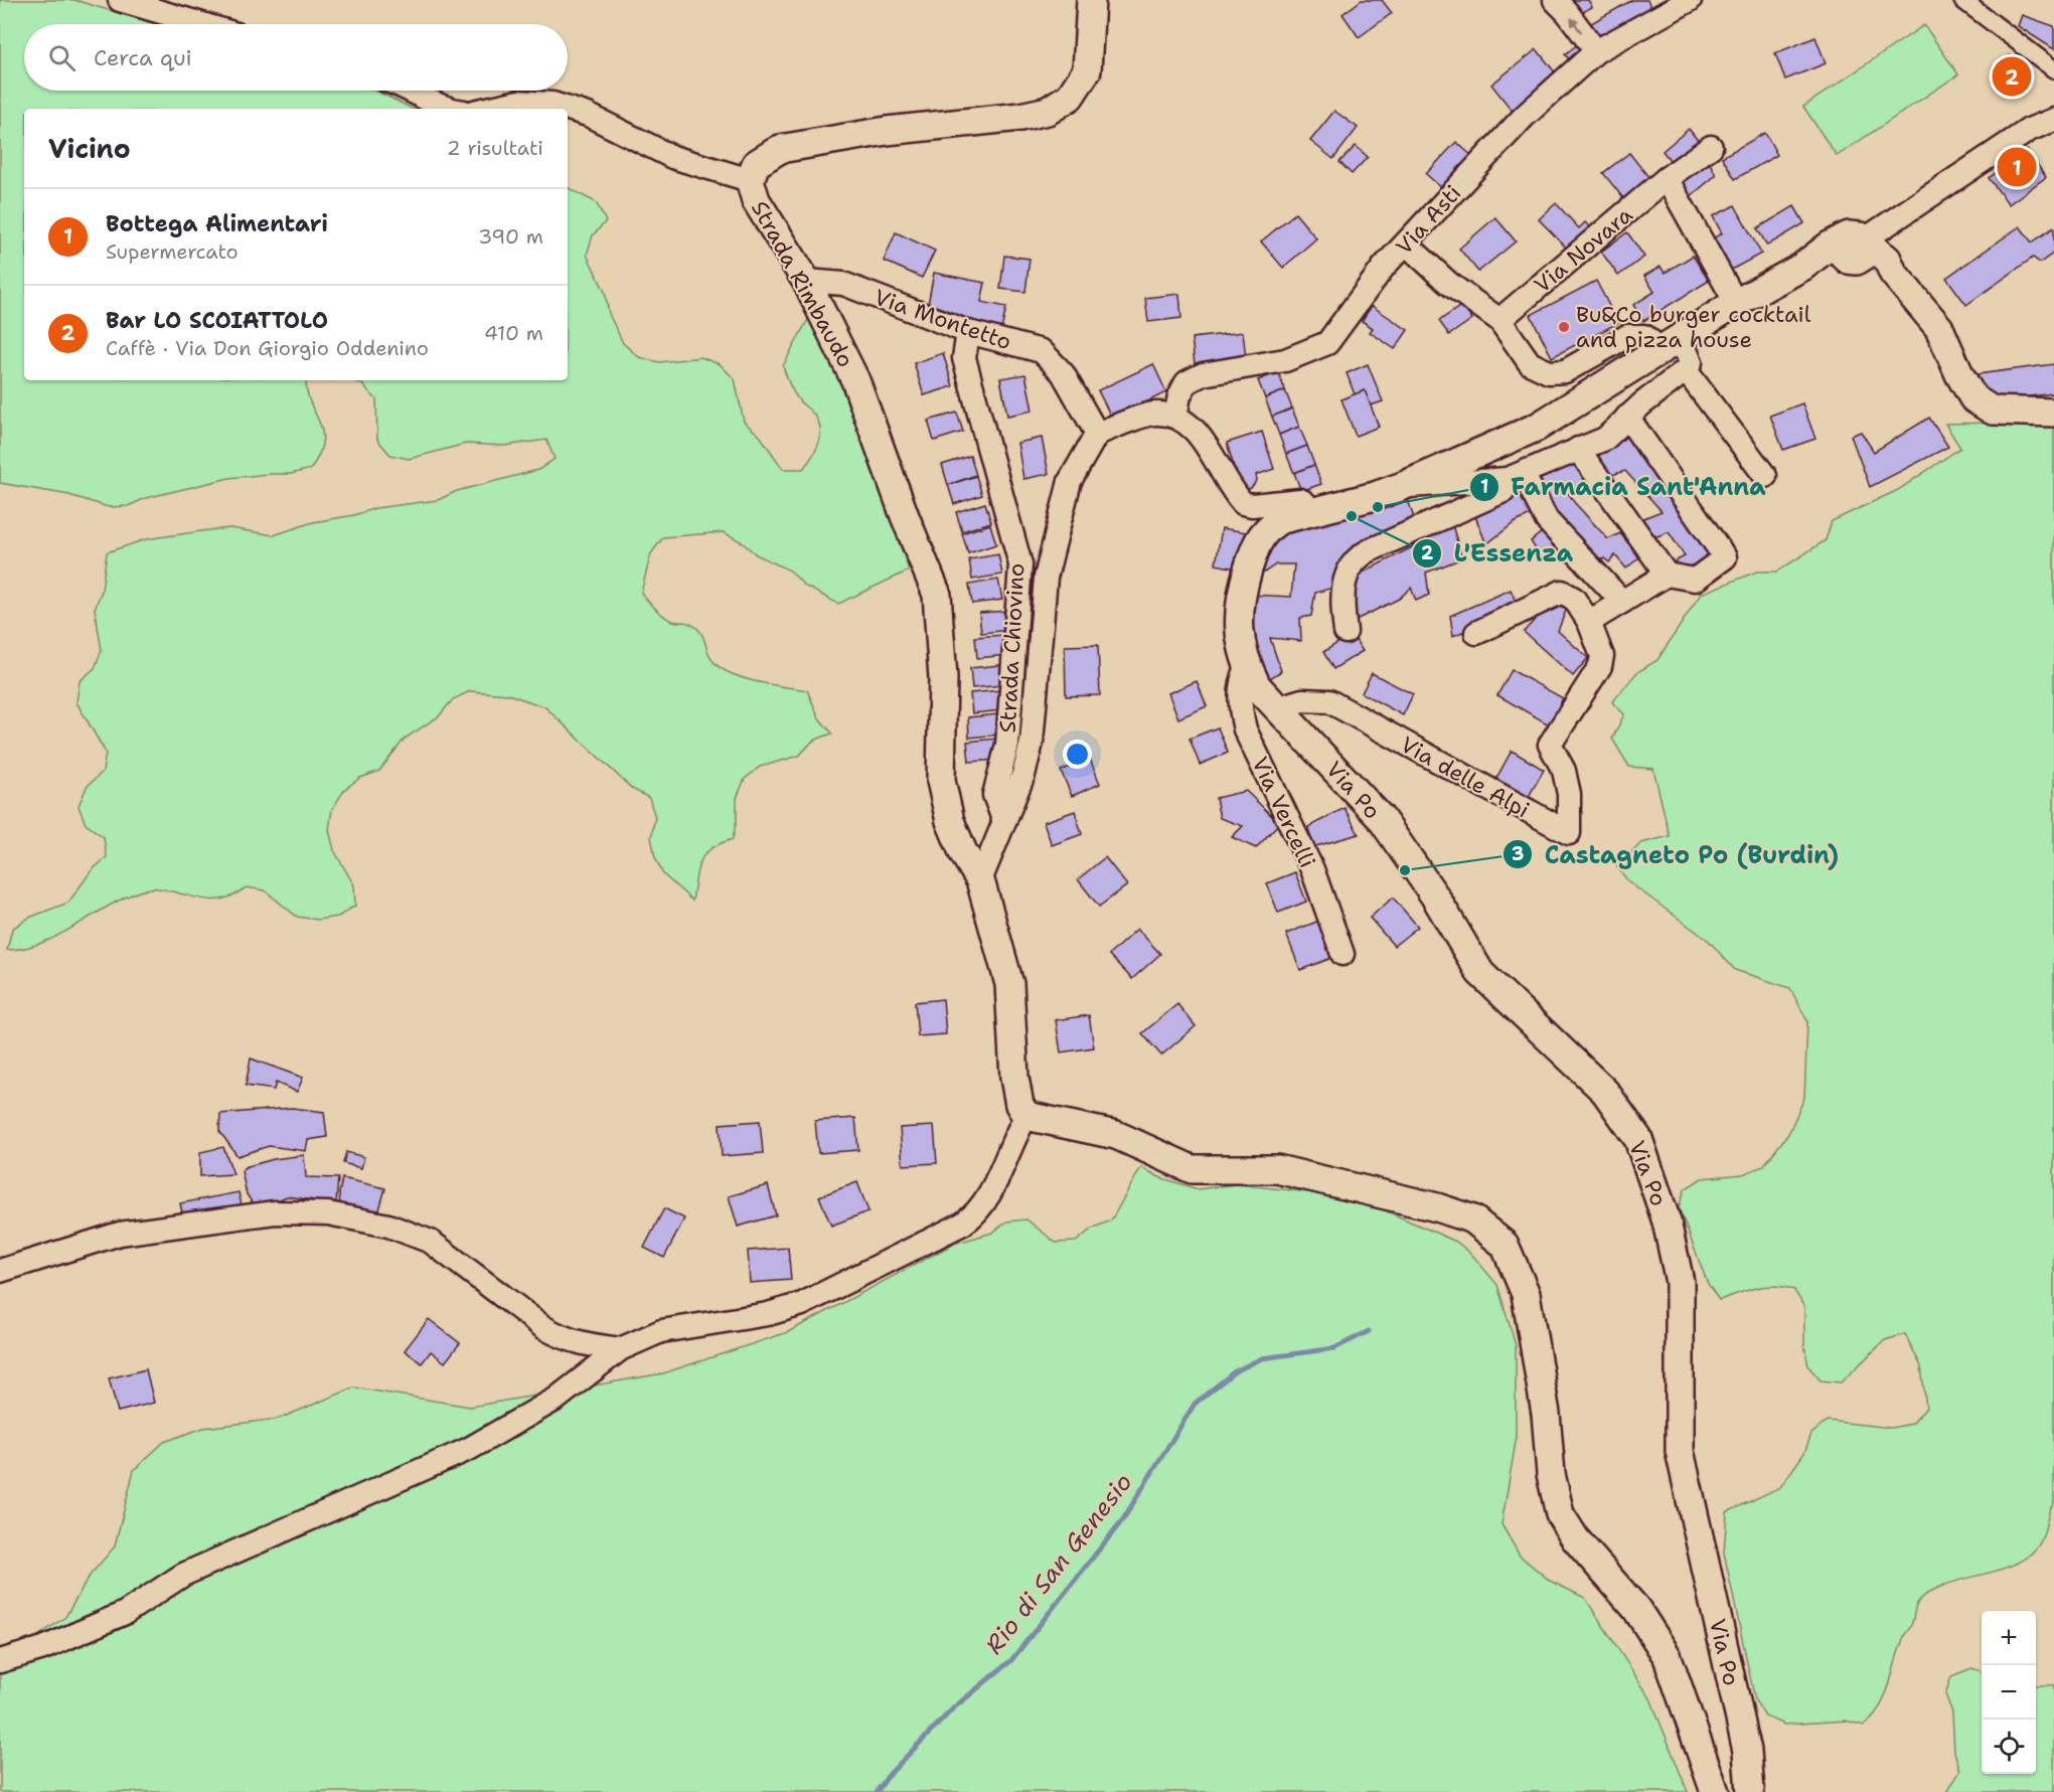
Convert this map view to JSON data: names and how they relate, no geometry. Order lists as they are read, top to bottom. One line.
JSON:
{"streets":{"street":["Via Asti","Via Novara","Strada Rimbaudo","Via Montetto","Strada Chiovino","Via delle Alpi","Via Po","Via Vercelli"]},"crossings":[["Strada Rimbaudo","Via Montetto"],["Strada Rimbaudo","Strada Chiovino"],["Via Montetto","Strada Chiovino"],["Via delle Alpi","Via Po"],["Via Po","Via Vercelli"]],"water":["Rio di San Genesio"],"places":["Bu&Co burger cocktail and pizza house","Farmacia Sant'Anna","L'Essenza","Castagneto Po (Burdin)"],"page":{"search":"Cerca qui","pins":["2","1"],"heading":["Vicino","2 risultati"],"list":[{"mark":"1","name":"Bottega Alimentari","note":"Supermercato","value":"390 m"},{"mark":"2","name":"Bar LO SCOIATTOLO","note":"Caffè · Via Don Giorgio Oddenino","value":"410 m"}],"map_buttons":["+","−"]}}
